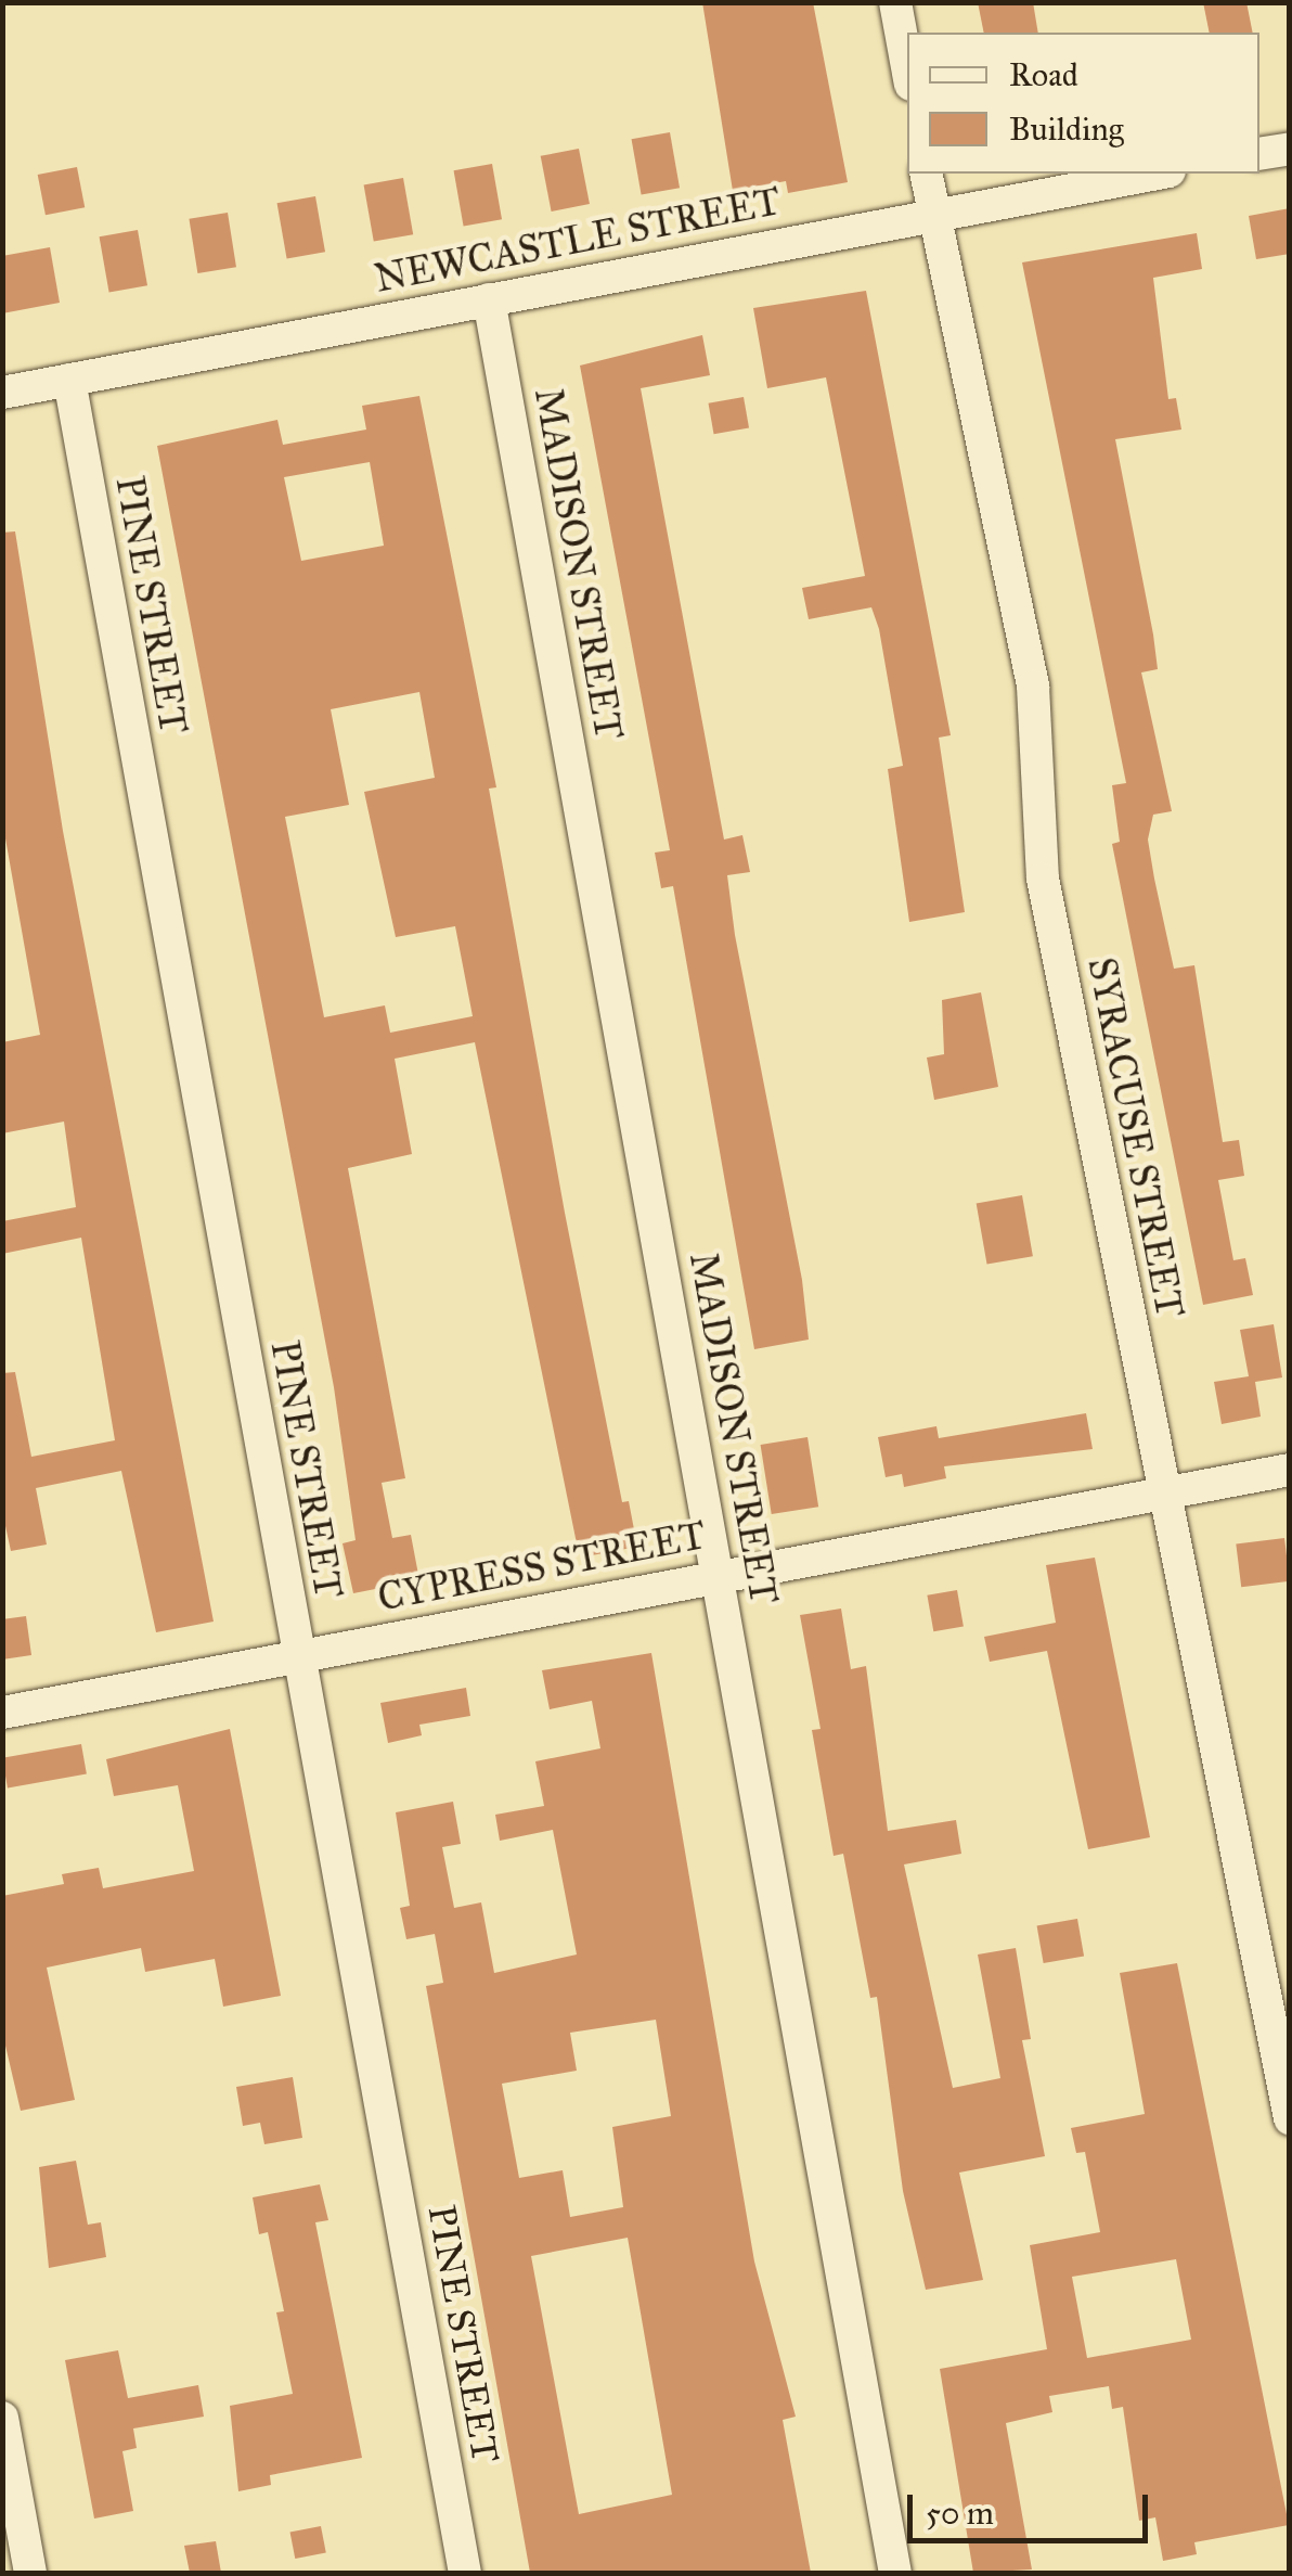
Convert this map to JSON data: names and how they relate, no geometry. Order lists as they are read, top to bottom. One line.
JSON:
{"streets":{"street":["NEWCASTLE STREET","MADISON STREET","PINE STREET","SYRACUSE STREET","CYPRESS STREET"]},"crossings":[["NEWCASTLE STREET","MADISON STREET"],["NEWCASTLE STREET","PINE STREET"],["NEWCASTLE STREET","SYRACUSE STREET"],["MADISON STREET","CYPRESS STREET"],["PINE STREET","CYPRESS STREET"],["SYRACUSE STREET","CYPRESS STREET"]],"legend":["Road","Building"],"scale_bar":"50 m"}
